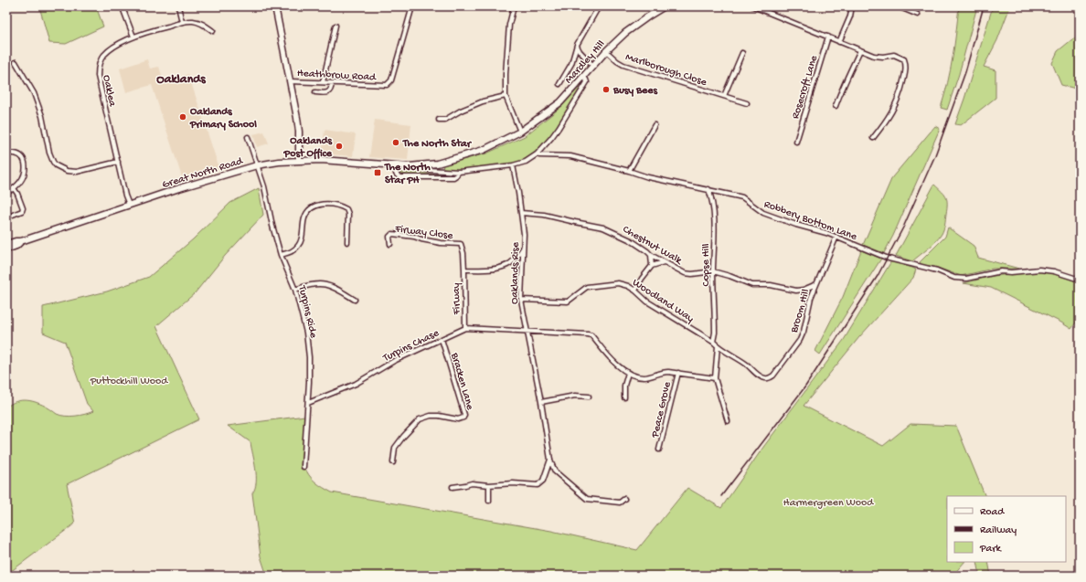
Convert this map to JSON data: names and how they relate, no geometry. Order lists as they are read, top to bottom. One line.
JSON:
{"streets":{"main road":["Mardley Hill","Great North Road"],"street":["Marlborough Close","Heathbrow Road","Rosecroft Lane","Oaklea","Robbery Bottom Lane","Firway Close","Chestnut Walk","Copse Hill","Oaklands Rise","Firway","Woodland Way","Broom Hill","Turpins Ride","Turpins Chase","Bracken Lane","Peace Grove"]},"crossings":[["Mardley Hill","Marlborough Close"],["Mardley Hill","Great North Road"],["Oaklea","Great North Road"],["Great North Road","Turpins Ride"],["Robbery Bottom Lane","Copse Hill"],["Robbery Bottom Lane","Broom Hill"],["Firway Close","Firway"],["Chestnut Walk","Copse Hill"],["Chestnut Walk","Oaklands Rise"],["Chestnut Walk","Broom Hill"],["Copse Hill","Woodland Way"],["Oaklands Rise","Firway"],["Oaklands Rise","Woodland Way"],["Oaklands Rise","Turpins Chase"],["Firway","Turpins Chase"],["Woodland Way","Broom Hill"],["Turpins Ride","Turpins Chase"],["Turpins Chase","Bracken Lane"]],"districts":["Oaklands"],"parks":["Puttockhill Wood","Harmergreen Wood"],"places":{"other":["Busy Bees","Oaklands Primary School","The North Star","Oaklands Post Office"],"transit":["The North Star PH"]},"legend":["Road","Railway","Park"]}
